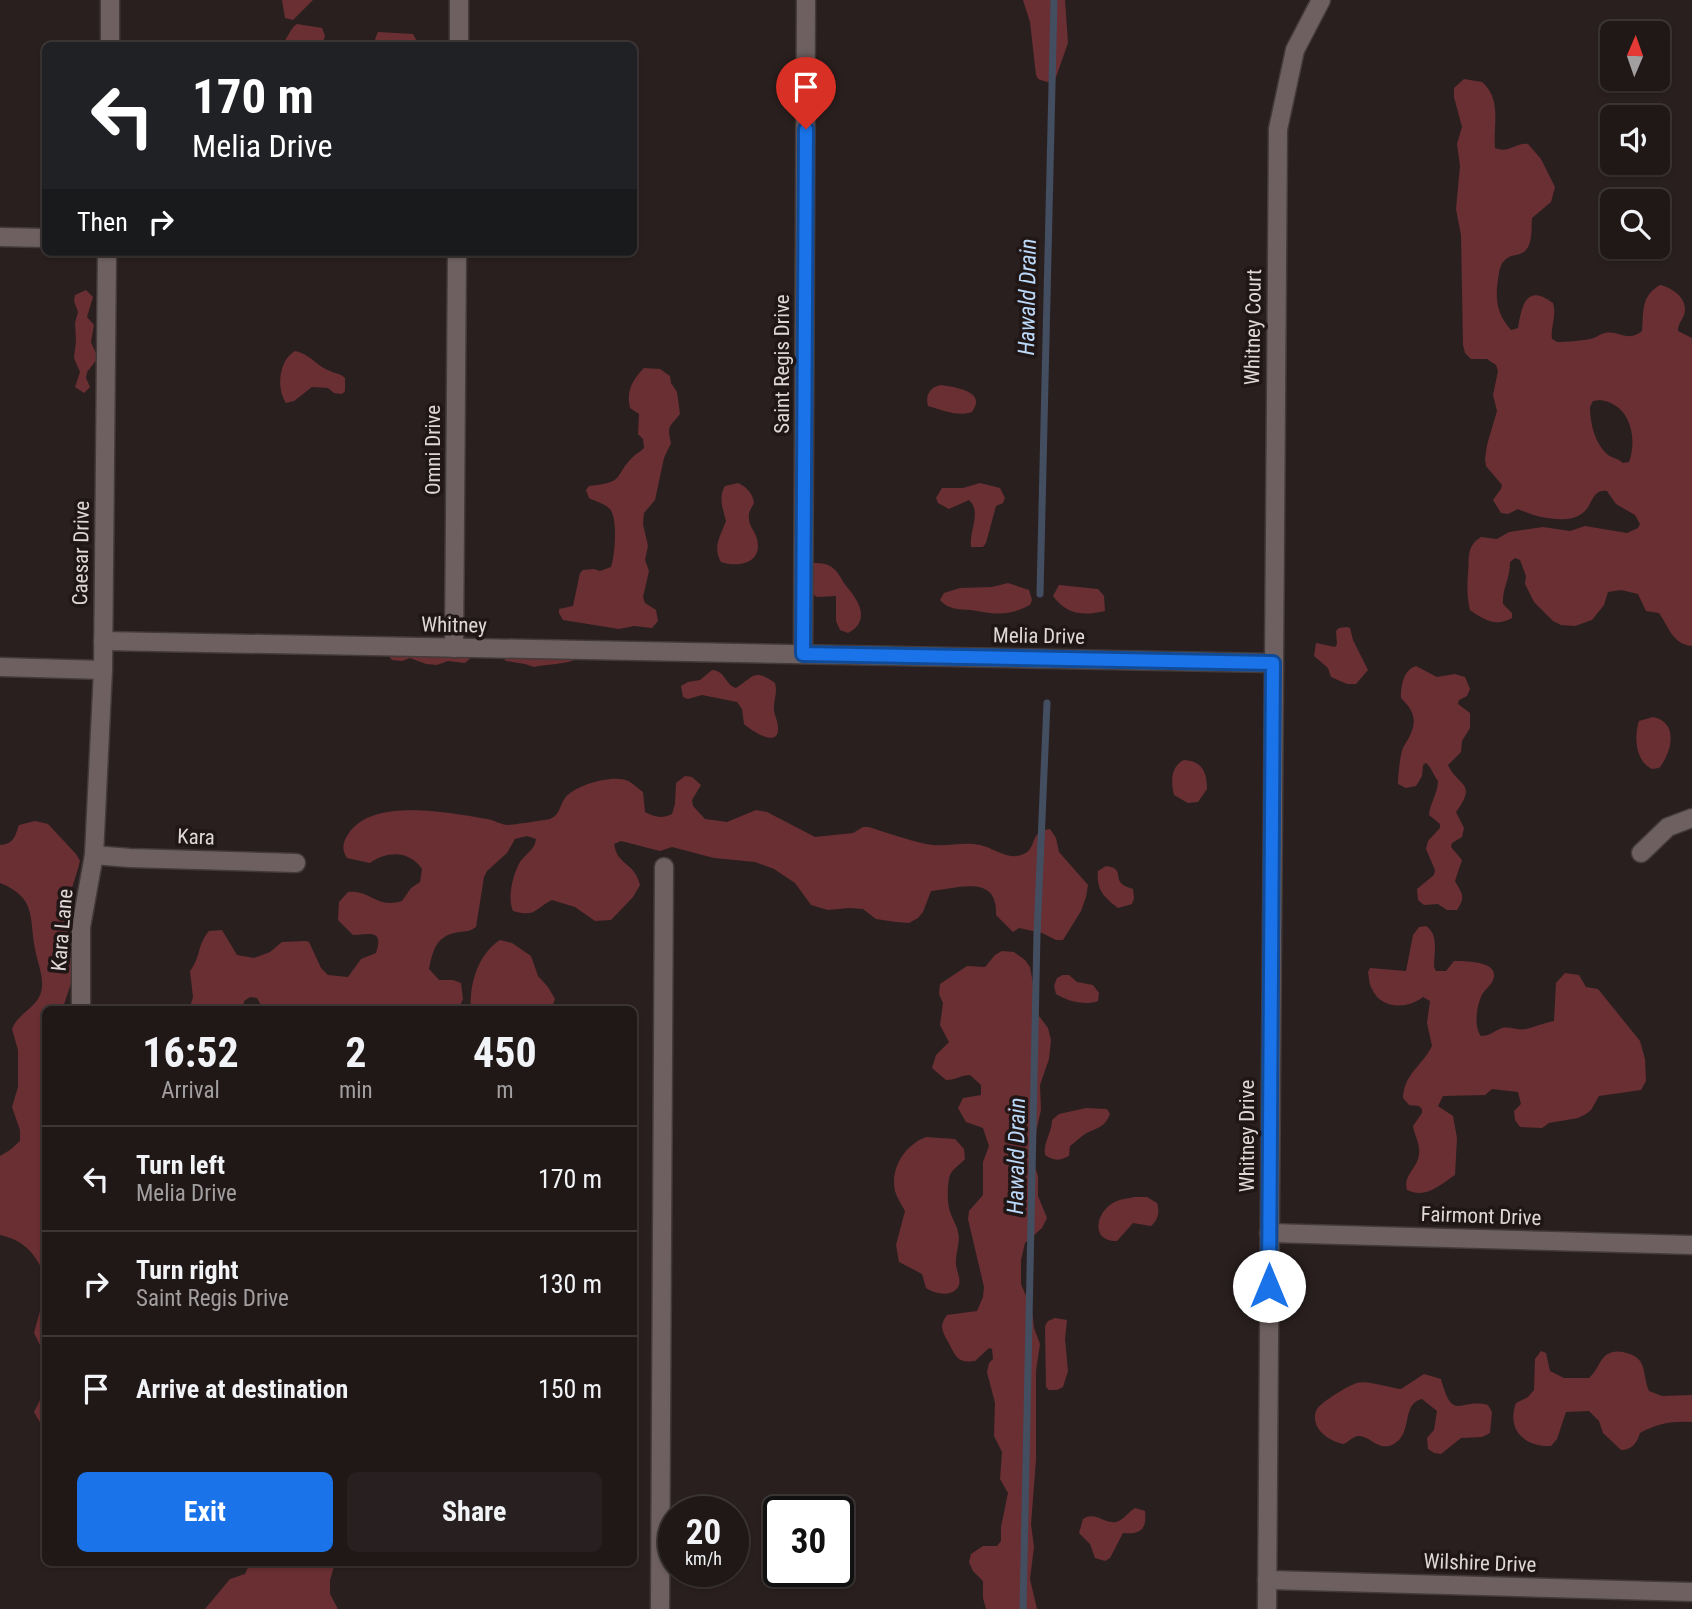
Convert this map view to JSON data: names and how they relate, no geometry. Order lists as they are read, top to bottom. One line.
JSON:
{"streets":{"street":["Whitney Court","Saint Regis Drive","Omni Drive","Caesar Drive","Whitney","Melia Drive","Kara","Kara Lane","Whitney Drive","Fairmont Drive","Wilshire Drive"]},"crossings":[["Whitney Court","Melia Drive"],["Whitney Court","Whitney Drive"],["Saint Regis Drive","Whitney"],["Saint Regis Drive","Melia Drive"],["Omni Drive","Whitney"],["Caesar Drive","Whitney"],["Caesar Drive","Kara"],["Caesar Drive","Kara Lane"],["Whitney","Melia Drive"],["Melia Drive","Whitney Drive"],["Kara","Kara Lane"],["Whitney Drive","Fairmont Drive"],["Whitney Drive","Wilshire Drive"]],"water":["Hawald Drain"],"north":"top","page":{"turn":["170 m","Melia Drive"],"then":"Then","eta":["16:52","Arrival","2","min","450","m"],"list":[{"name":"Turn left","note":"Melia Drive","value":"170 m"},{"name":"Turn right","note":"Saint Regis Drive","value":"130 m"},{"name":"Arrive at destination","value":"150 m"}],"buttons":["Exit","Share"],"speed":"20 km/h","limit":"30"}}
